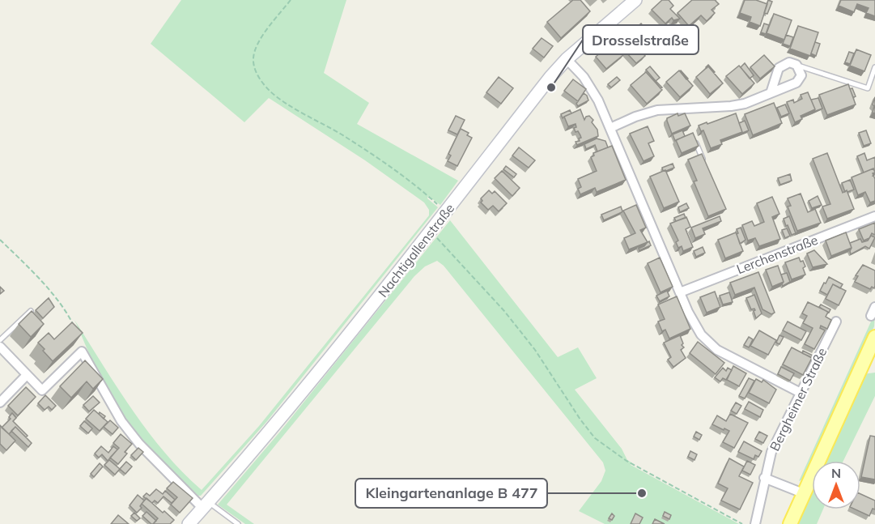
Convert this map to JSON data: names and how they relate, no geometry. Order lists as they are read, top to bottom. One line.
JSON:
{"streets":{"main road":["Nachtigallenstraße"],"street":["Lerchenstraße","Bergheimer Straße"]},"places":["Drosselstraße","Kleingartenanlage B 477"],"north":"top"}
